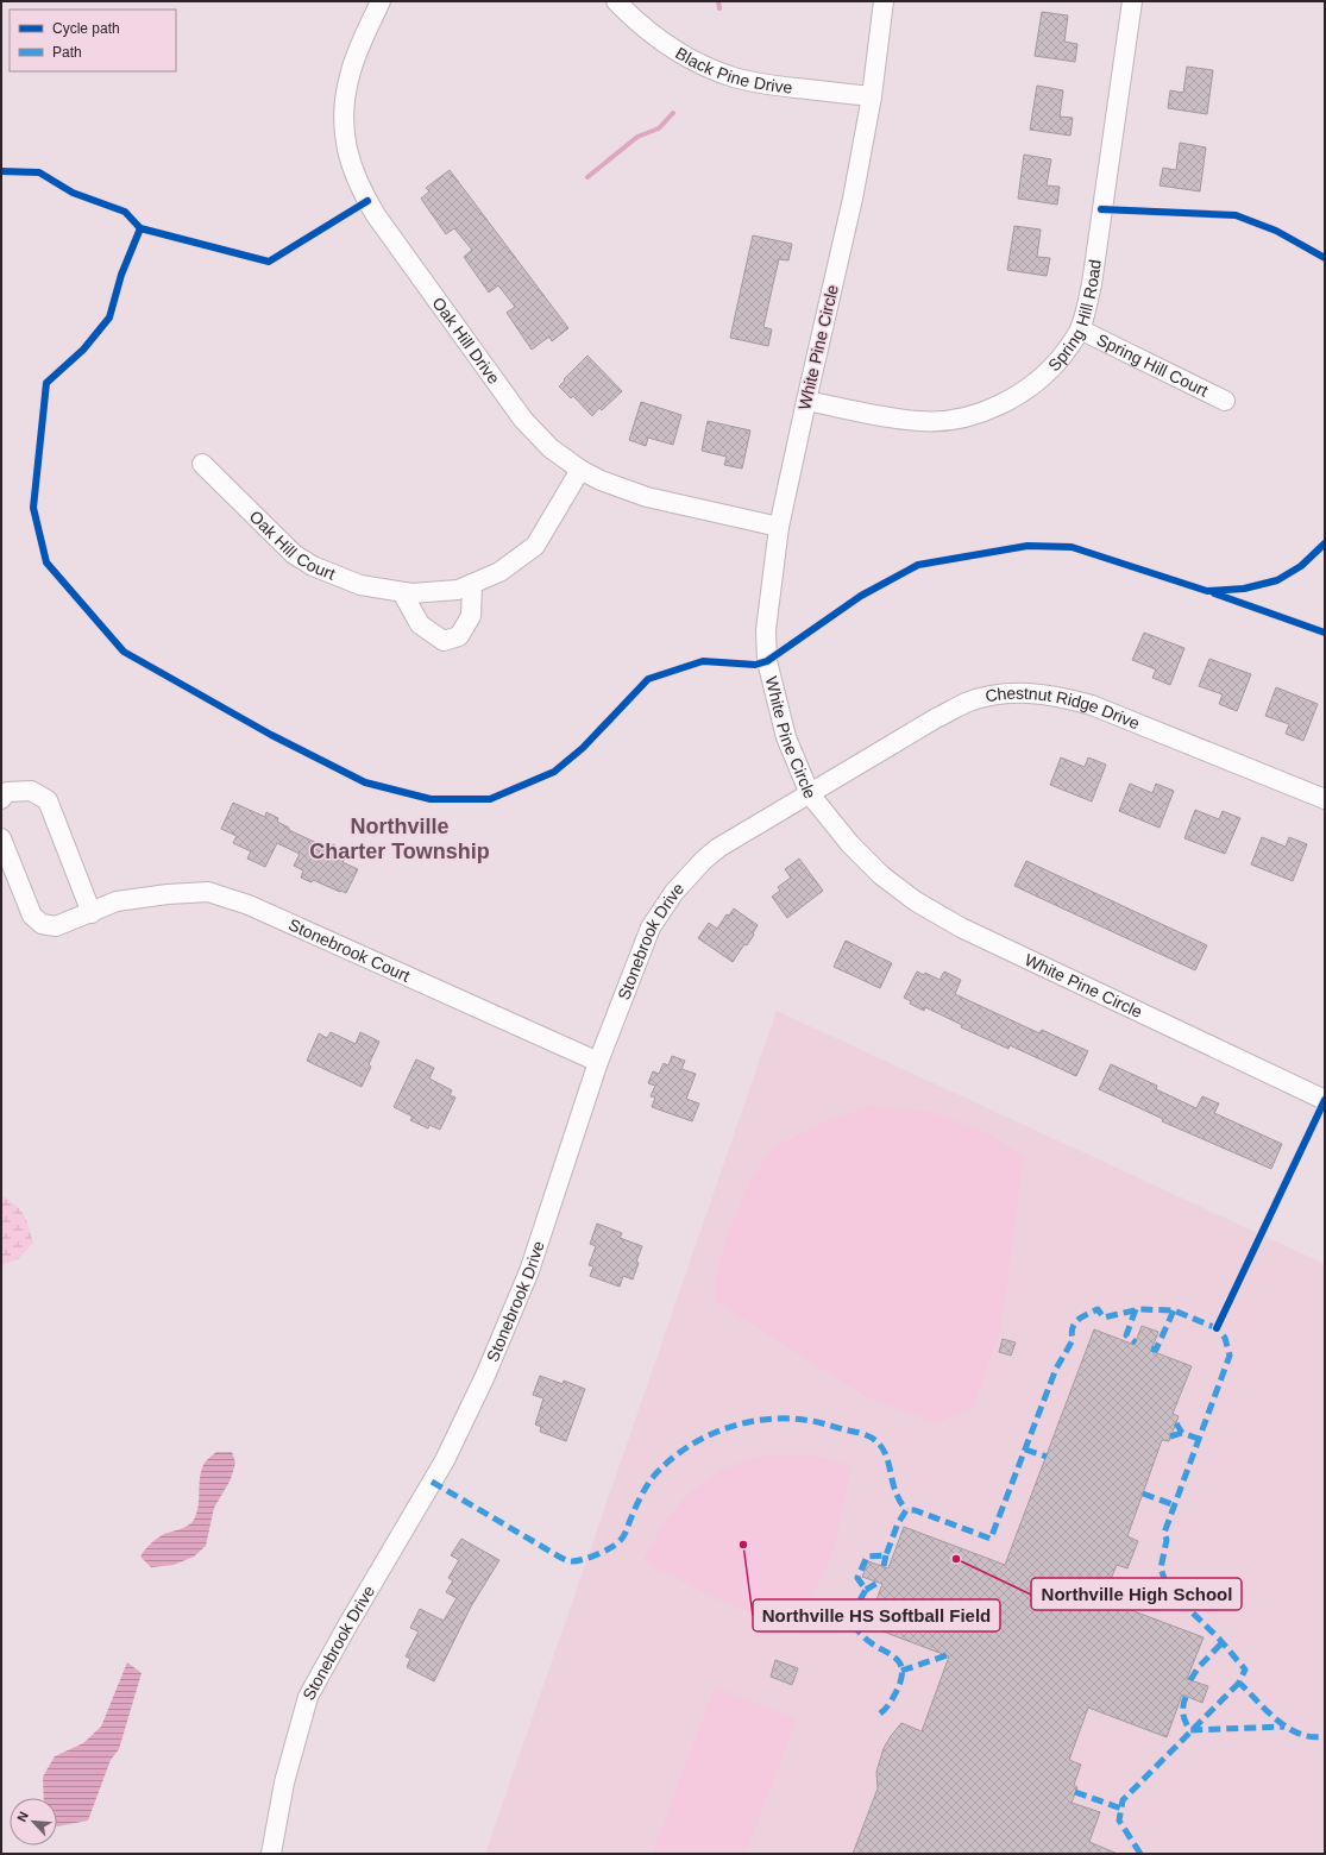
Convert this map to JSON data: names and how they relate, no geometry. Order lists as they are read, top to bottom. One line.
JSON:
{"streets":{"street":["Black Pine Drive","Spring Hill Road","Oak Hill Drive","White Pine Circle","Spring Hill Court","Oak Hill Court","Chestnut Ridge Drive","Stonebrook Drive","Stonebrook Court"]},"crossings":[["Black Pine Drive","White Pine Circle"],["Spring Hill Road","White Pine Circle"],["Spring Hill Road","Spring Hill Court"],["Oak Hill Drive","White Pine Circle"],["Oak Hill Drive","Oak Hill Court"],["White Pine Circle","Chestnut Ridge Drive"],["White Pine Circle","Stonebrook Drive"],["Chestnut Ridge Drive","Stonebrook Drive"],["Stonebrook Drive","Stonebrook Court"]],"districts":["Northville Charter Township"],"places":["Northville HS Softball Field","Northville High School"],"legend":["Cycle path","Path"],"north":"top left"}
